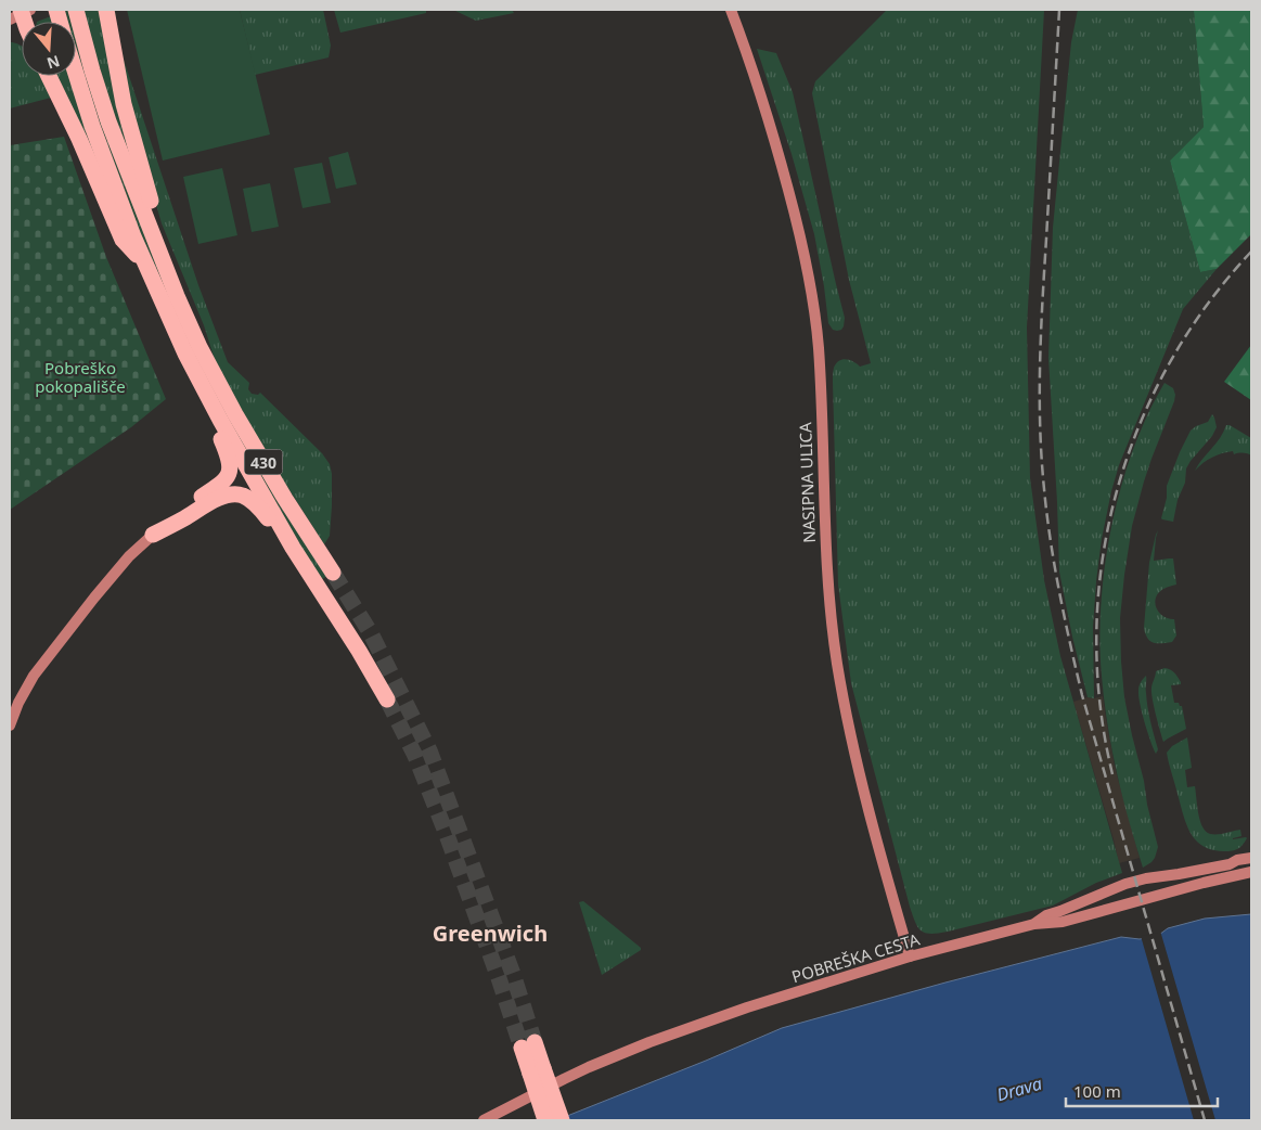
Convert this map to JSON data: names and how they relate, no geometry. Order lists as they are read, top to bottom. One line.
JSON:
{"streets":{"highway":["430"],"street":["NASIPNA ULICA","POBREŠKA CESTA"]},"crossings":[["NASIPNA ULICA","POBREŠKA CESTA"]],"districts":["Greenwich"],"water":["Drava"],"parks":["Pobreško pokopališče"],"scale_bar":"100 m","north":"bottom"}
